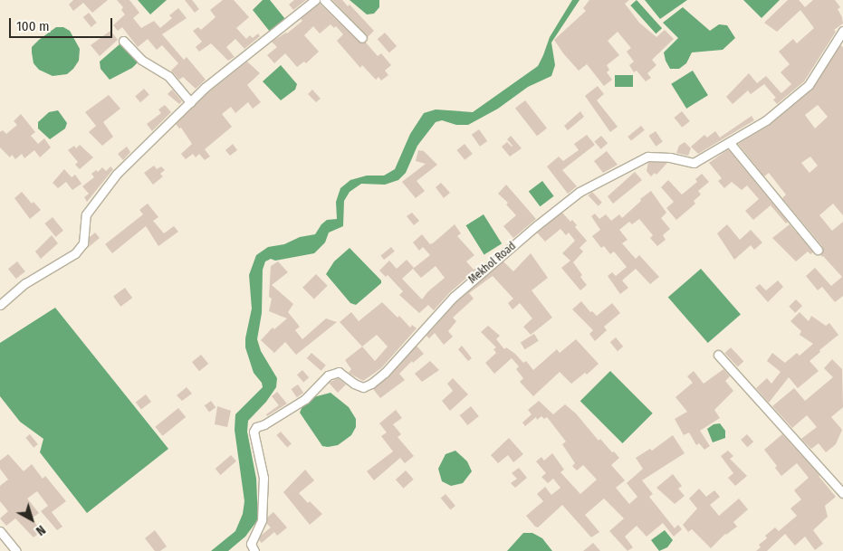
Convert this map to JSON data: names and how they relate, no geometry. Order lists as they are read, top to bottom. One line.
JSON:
{"streets":{"street":["Mekhol Road"]},"scale_bar":"100 m","north":"bottom right"}
